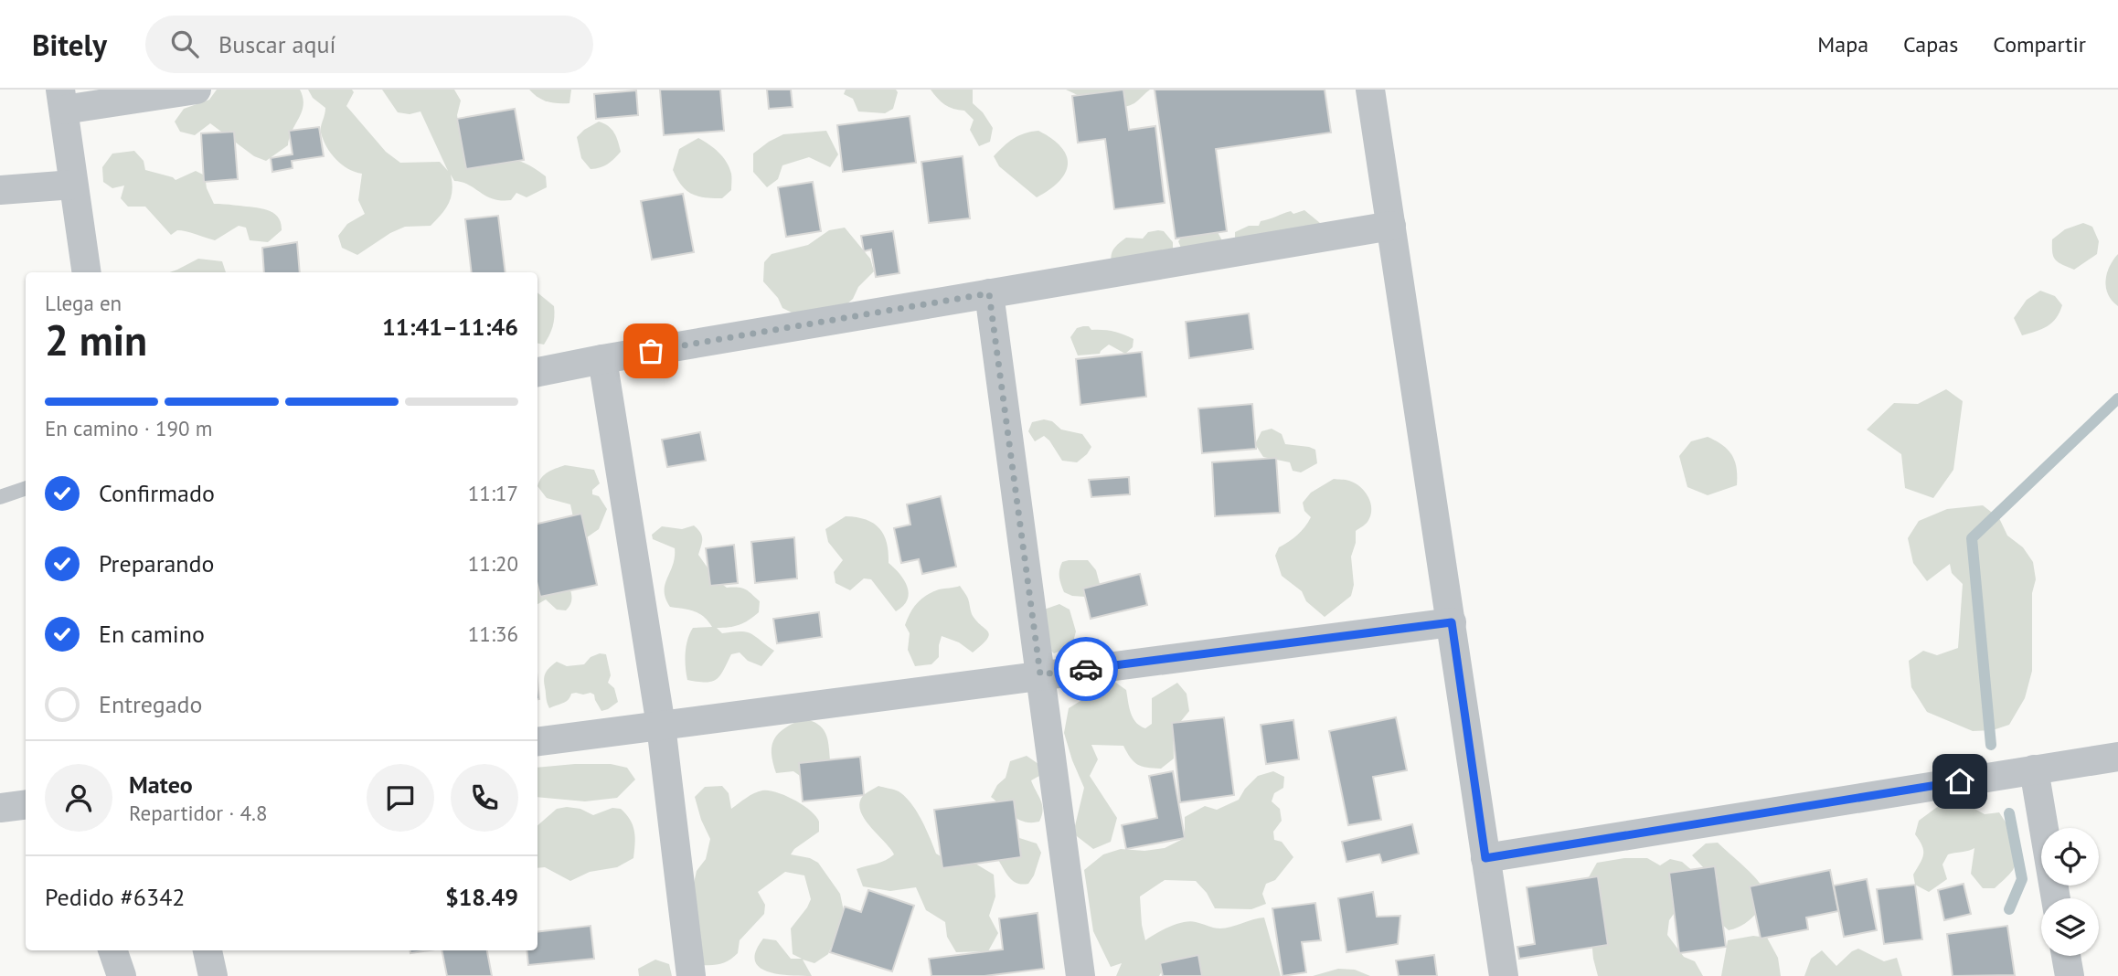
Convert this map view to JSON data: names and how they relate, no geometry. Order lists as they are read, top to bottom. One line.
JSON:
{"page":{"header":"Bitely","search":"Buscar aquí","nav":["Mapa","Capas","Compartir"],"heading":["2 min","Llega en","11:41–11:46"],"panel":["Mateo","Repartidor · 4.8","Pedido #6342","$18.49"],"bar":"En camino · 190 m","list":[["Confirmado","11:17"],["Preparando","11:20"],["En camino","11:36"],"Entregado"]}}
